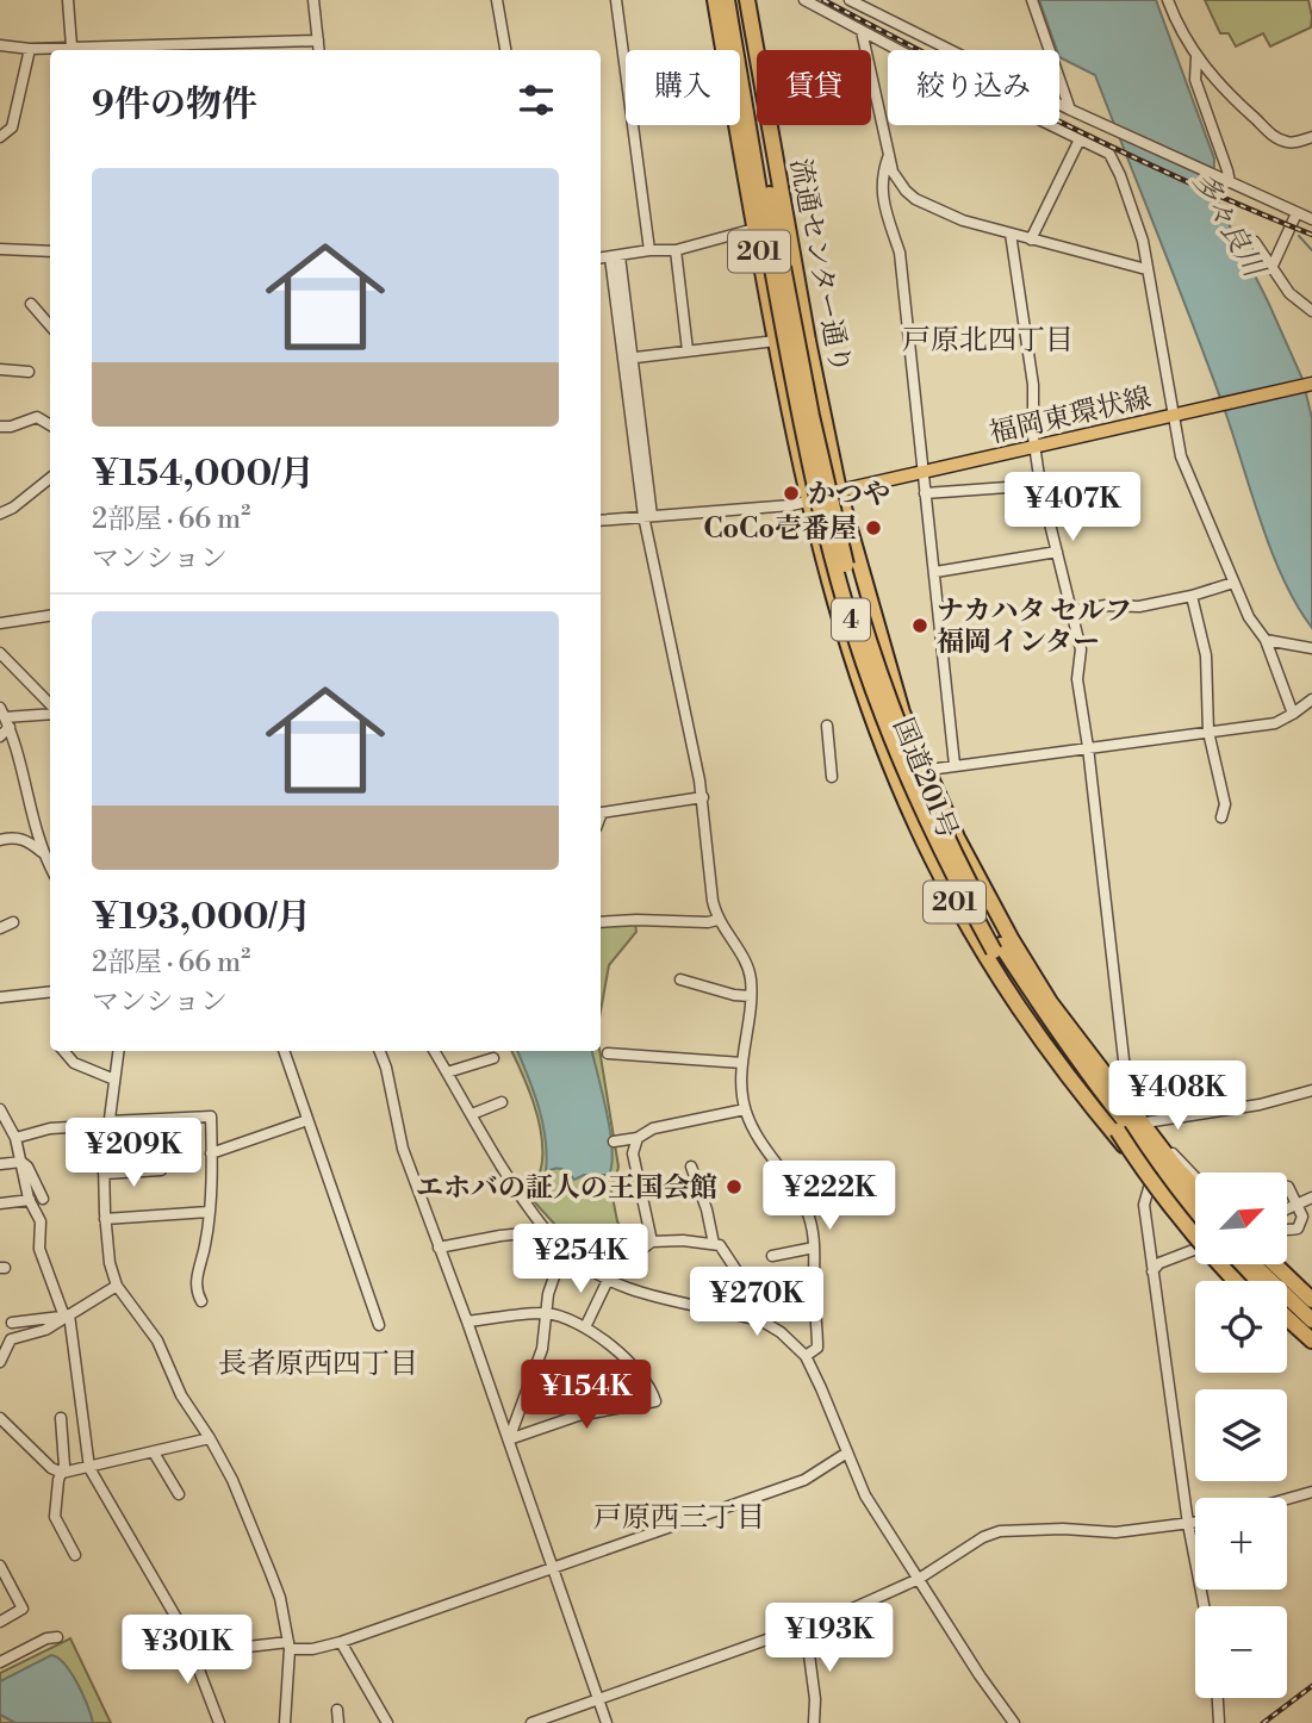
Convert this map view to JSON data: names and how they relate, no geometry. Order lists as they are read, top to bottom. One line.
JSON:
{"streets":{"highway":["201","流通センター通り","4","国道201号"],"main road":["福岡東環状線"]},"crossings":[["流通センター通り","福岡東環状線"],["流通センター通り","国道201号"],["福岡東環状線","国道201号"]],"districts":["戸原北四丁目","長者原西四丁目","戸原西三丁目"],"water":["多々良川"],"places":["かつや","CoCo壱番屋","ナカハタ セルフ 福岡インター","エホバの証人の王国会館"],"north":"top right","page":{"chip":["購入","賃貸","絞り込み"],"heading":"9件の物件","list":[{"name":"¥154,000/月","note":"2部屋 · 66 m² · マンション"},{"name":"¥193,000/月","note":"2部屋 · 66 m² · マンション"}],"price":["¥407K","¥408K","¥209K","¥222K","¥254K","¥270K","¥154K","¥193K","¥301K"],"map_buttons":["+","−"]}}
